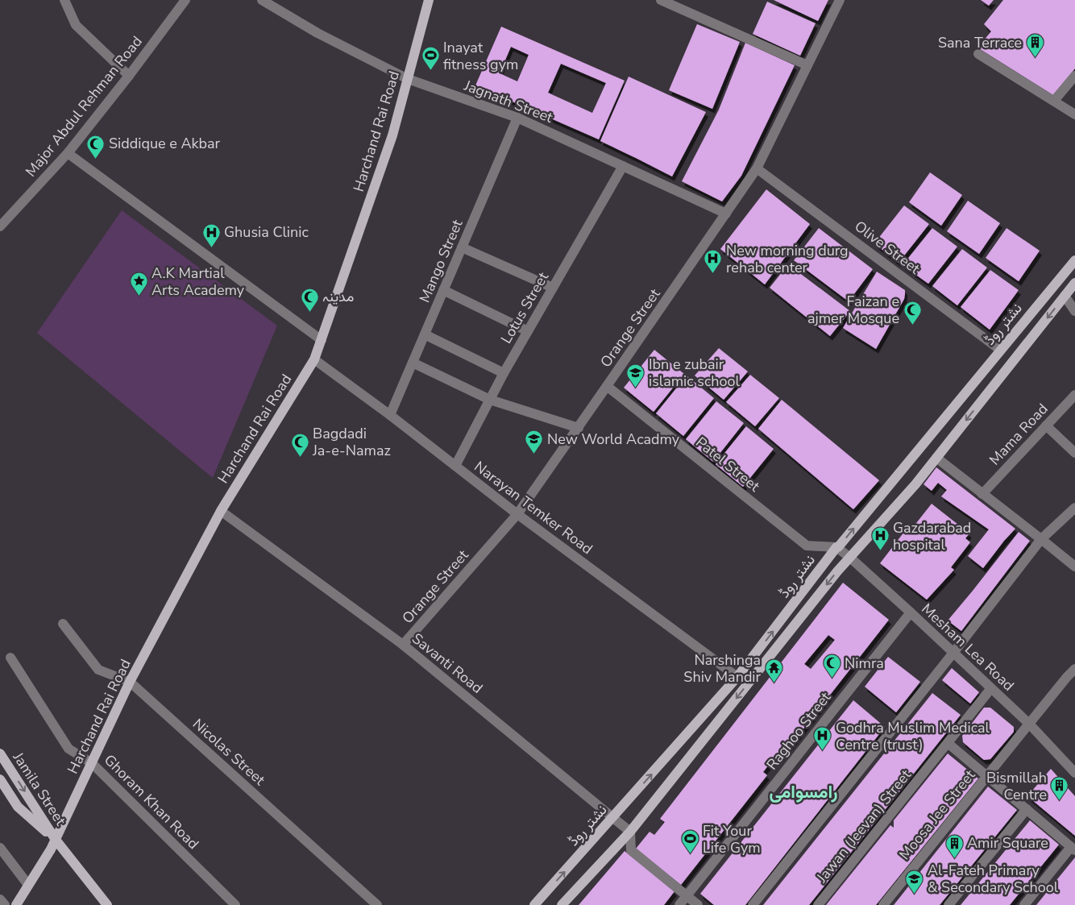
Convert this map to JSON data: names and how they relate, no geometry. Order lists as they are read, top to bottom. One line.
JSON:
{"streets":{"main road":["Harchand Rai Road","نشتر روڈ","Jamila Street"],"street":["Jagnath Street","Major Abdul Rehman Road","Olive Street","Mango Street","Lotus Street","Orange Street","Mama Road","Patel Street","Narayan Temker Road","Mesham Lea Road","Savanti Road","Raghoo Street","Nicolas Street","Ghoram Khan Road","Moosa Jee Street","Jawan (Jeevan) Street"]},"crossings":[["Jagnath Street","Harchand Rai Road"],["Jagnath Street","Mango Street"],["Jagnath Street","Lotus Street"],["Jagnath Street","Orange Street"],["Harchand Rai Road","Narayan Temker Road"],["Harchand Rai Road","Savanti Road"],["Harchand Rai Road","Nicolas Street"],["Harchand Rai Road","Jamila Street"],["Harchand Rai Road","Ghoram Khan Road"],["Olive Street","نشتر روڈ"],["Olive Street","Orange Street"],["Mango Street","Narayan Temker Road"],["Lotus Street","Narayan Temker Road"],["نشتر روڈ","Patel Street"],["نشتر روڈ","Narayan Temker Road"],["نشتر روڈ","Mesham Lea Road"],["نشتر روڈ","Savanti Road"],["Orange Street","Patel Street"],["Orange Street","Narayan Temker Road"],["Orange Street","Savanti Road"],["Patel Street","Mesham Lea Road"],["Mesham Lea Road","Raghoo Street"],["Mesham Lea Road","Moosa Jee Street"],["Mesham Lea Road","Jawan (Jeevan) Street"]],"districts":["رامسوامی"],"places":{"building":["Sana Terrace","Bismillah Centre","Amir Square"],"sports":["Inayat fitness gym","Fit Your Life Gym"],"mosque":["Siddique e Akbar","مدینہ","Faizan e ajmer Mosque","Bagdadi Ja-e-Namaz","Nimra"],"hospital":["Ghusia Clinic","New morning durg rehab center","Gazdarabad hospital","Godhra Muslim Medical Centre (trust)"],"place":["A.K Martial Arts Academy"],"school or university":["Ibn e zubair islamic school","New World Acadmy","Al-Fateh Primary & Secondary School"],"temple":["Narshinga Shiv Mandir"]}}
